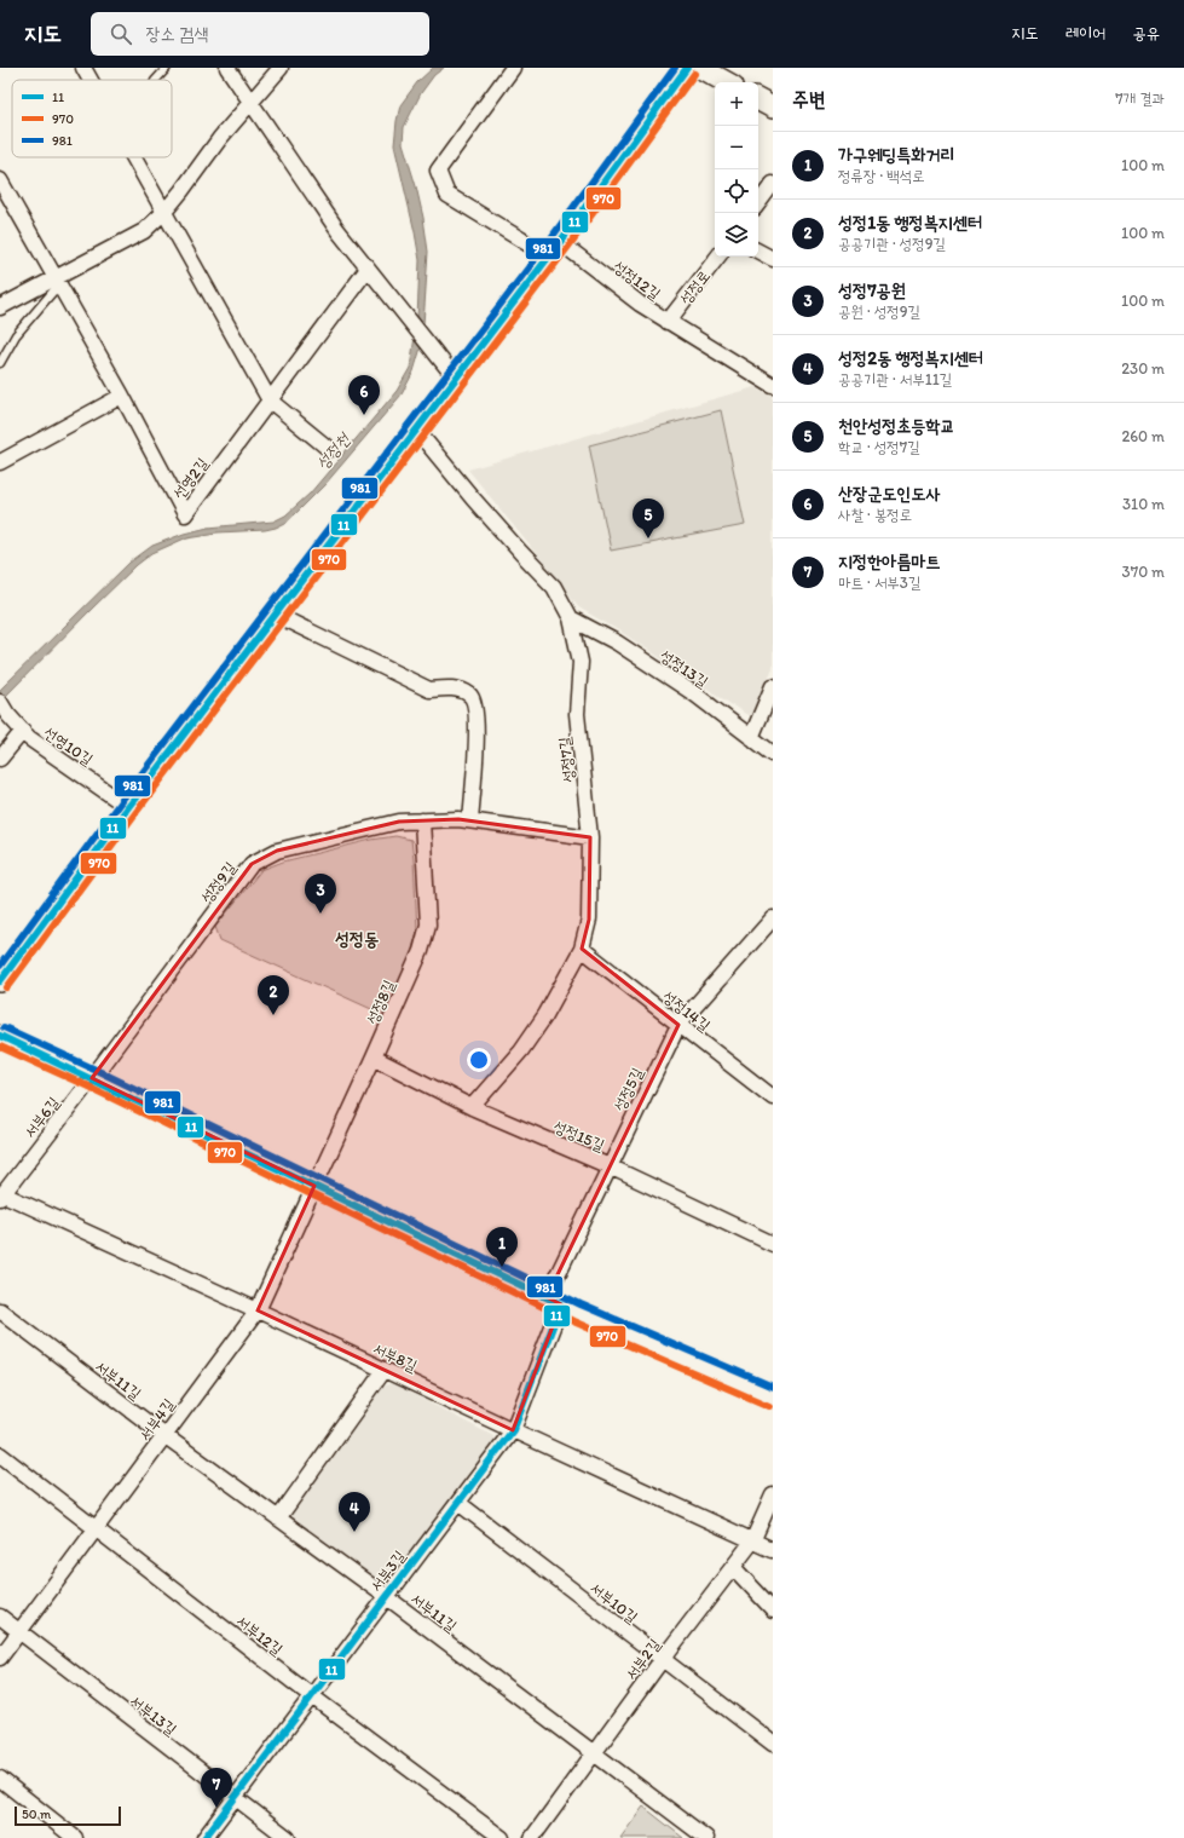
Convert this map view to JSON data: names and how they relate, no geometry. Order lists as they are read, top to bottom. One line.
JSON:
{"streets":{"street":["성정12길","성정로","선영2길","성정13길","선영10길","성정7길","성정9길","성정8길","성정14길","성정5길","서부6길","성정15길","서부8길","서부11길","서부4길","서부3길","서부10길","서부12길","서부2길","서부13길"]},"crossings":[["성정12길","성정로"],["성정13길","성정7길"],["성정7길","성정9길"],["성정7길","성정14길"],["성정7길","성정15길"],["성정9길","성정8길"],["성정9길","서부6길"],["성정8길","성정15길"],["성정8길","서부4길"],["성정14길","성정5길"],["성정5길","성정15길"],["성정5길","서부3길"],["서부6길","서부8길"],["서부8길","서부4길"],["서부8길","서부3길"],["서부8길","서부2길"],["서부11길","서부4길"],["서부11길","서부3길"],["서부11길","서부2길"],["서부4길","서부12길"],["서부4길","서부13길"],["서부3길","서부10길"],["서부3길","서부12길"],["서부3길","서부13길"],["서부10길","서부2길"]],"districts":["성정동"],"water":["성정천"],"lines":["transit line 11","transit line 981","transit line 970"],"legend":["11","970","981"],"scale_bar":"50 m","page":{"header":"지도","search":"장소 검색","nav":["지도","레이어","공유"],"heading":["주변","7개 결과"],"map_buttons":["+","−"],"list":[{"mark":"1","name":"가구웨딩특화거리","note":"정류장 · 백석로","value":"100 m"},{"mark":"2","name":"성정1동 행정복지센터","note":"공공기관 · 성정9길","value":"100 m"},{"mark":"3","name":"성정7공원","note":"공원 · 성정9길","value":"100 m"},{"mark":"4","name":"성정2동 행정복지센터","note":"공공기관 · 서부11길","value":"230 m"},{"mark":"5","name":"천안성정초등학교","note":"학교 · 성정7길","value":"260 m"},{"mark":"6","name":"산장군도인도사","note":"사찰 · 봉정로","value":"310 m"},{"mark":"7","name":"지정한아름마트","note":"마트 · 서부3길","value":"370 m"}],"pins":["6","5","3","2","1","4","7"],"scale":"50 m"}}
